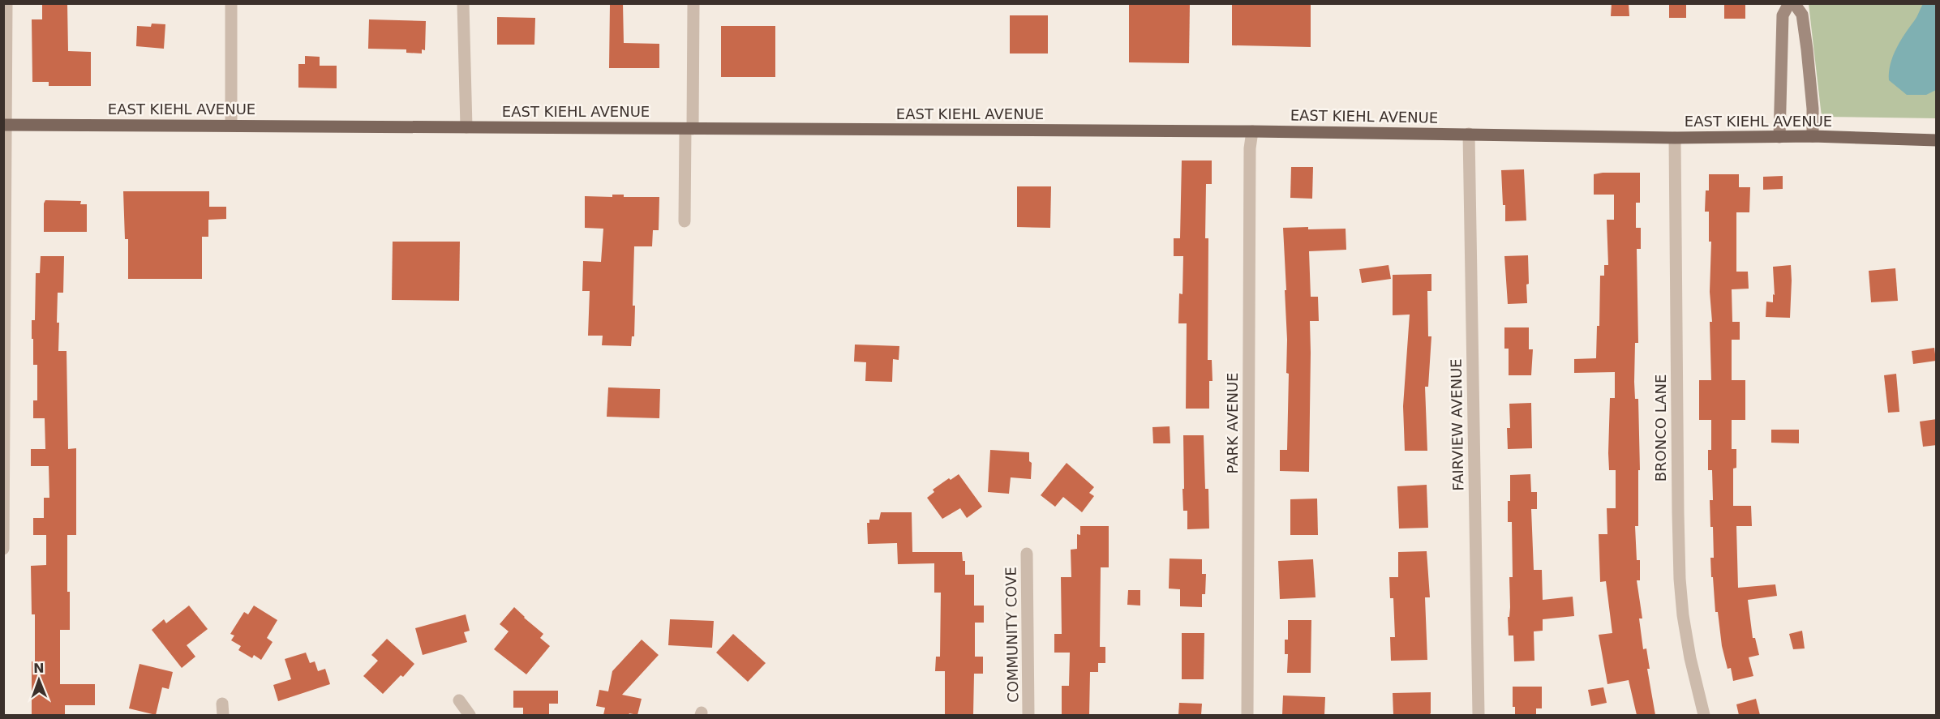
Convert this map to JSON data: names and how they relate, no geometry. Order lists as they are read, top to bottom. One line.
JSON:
{"streets":{"main road":["EAST KIEHL AVENUE"],"street":["PARK AVENUE","FAIRVIEW AVENUE","BRONCO LANE","COMMUNITY COVE"]},"crossings":[["EAST KIEHL AVENUE","PARK AVENUE"],["EAST KIEHL AVENUE","FAIRVIEW AVENUE"],["EAST KIEHL AVENUE","BRONCO LANE"]],"north":"top"}
